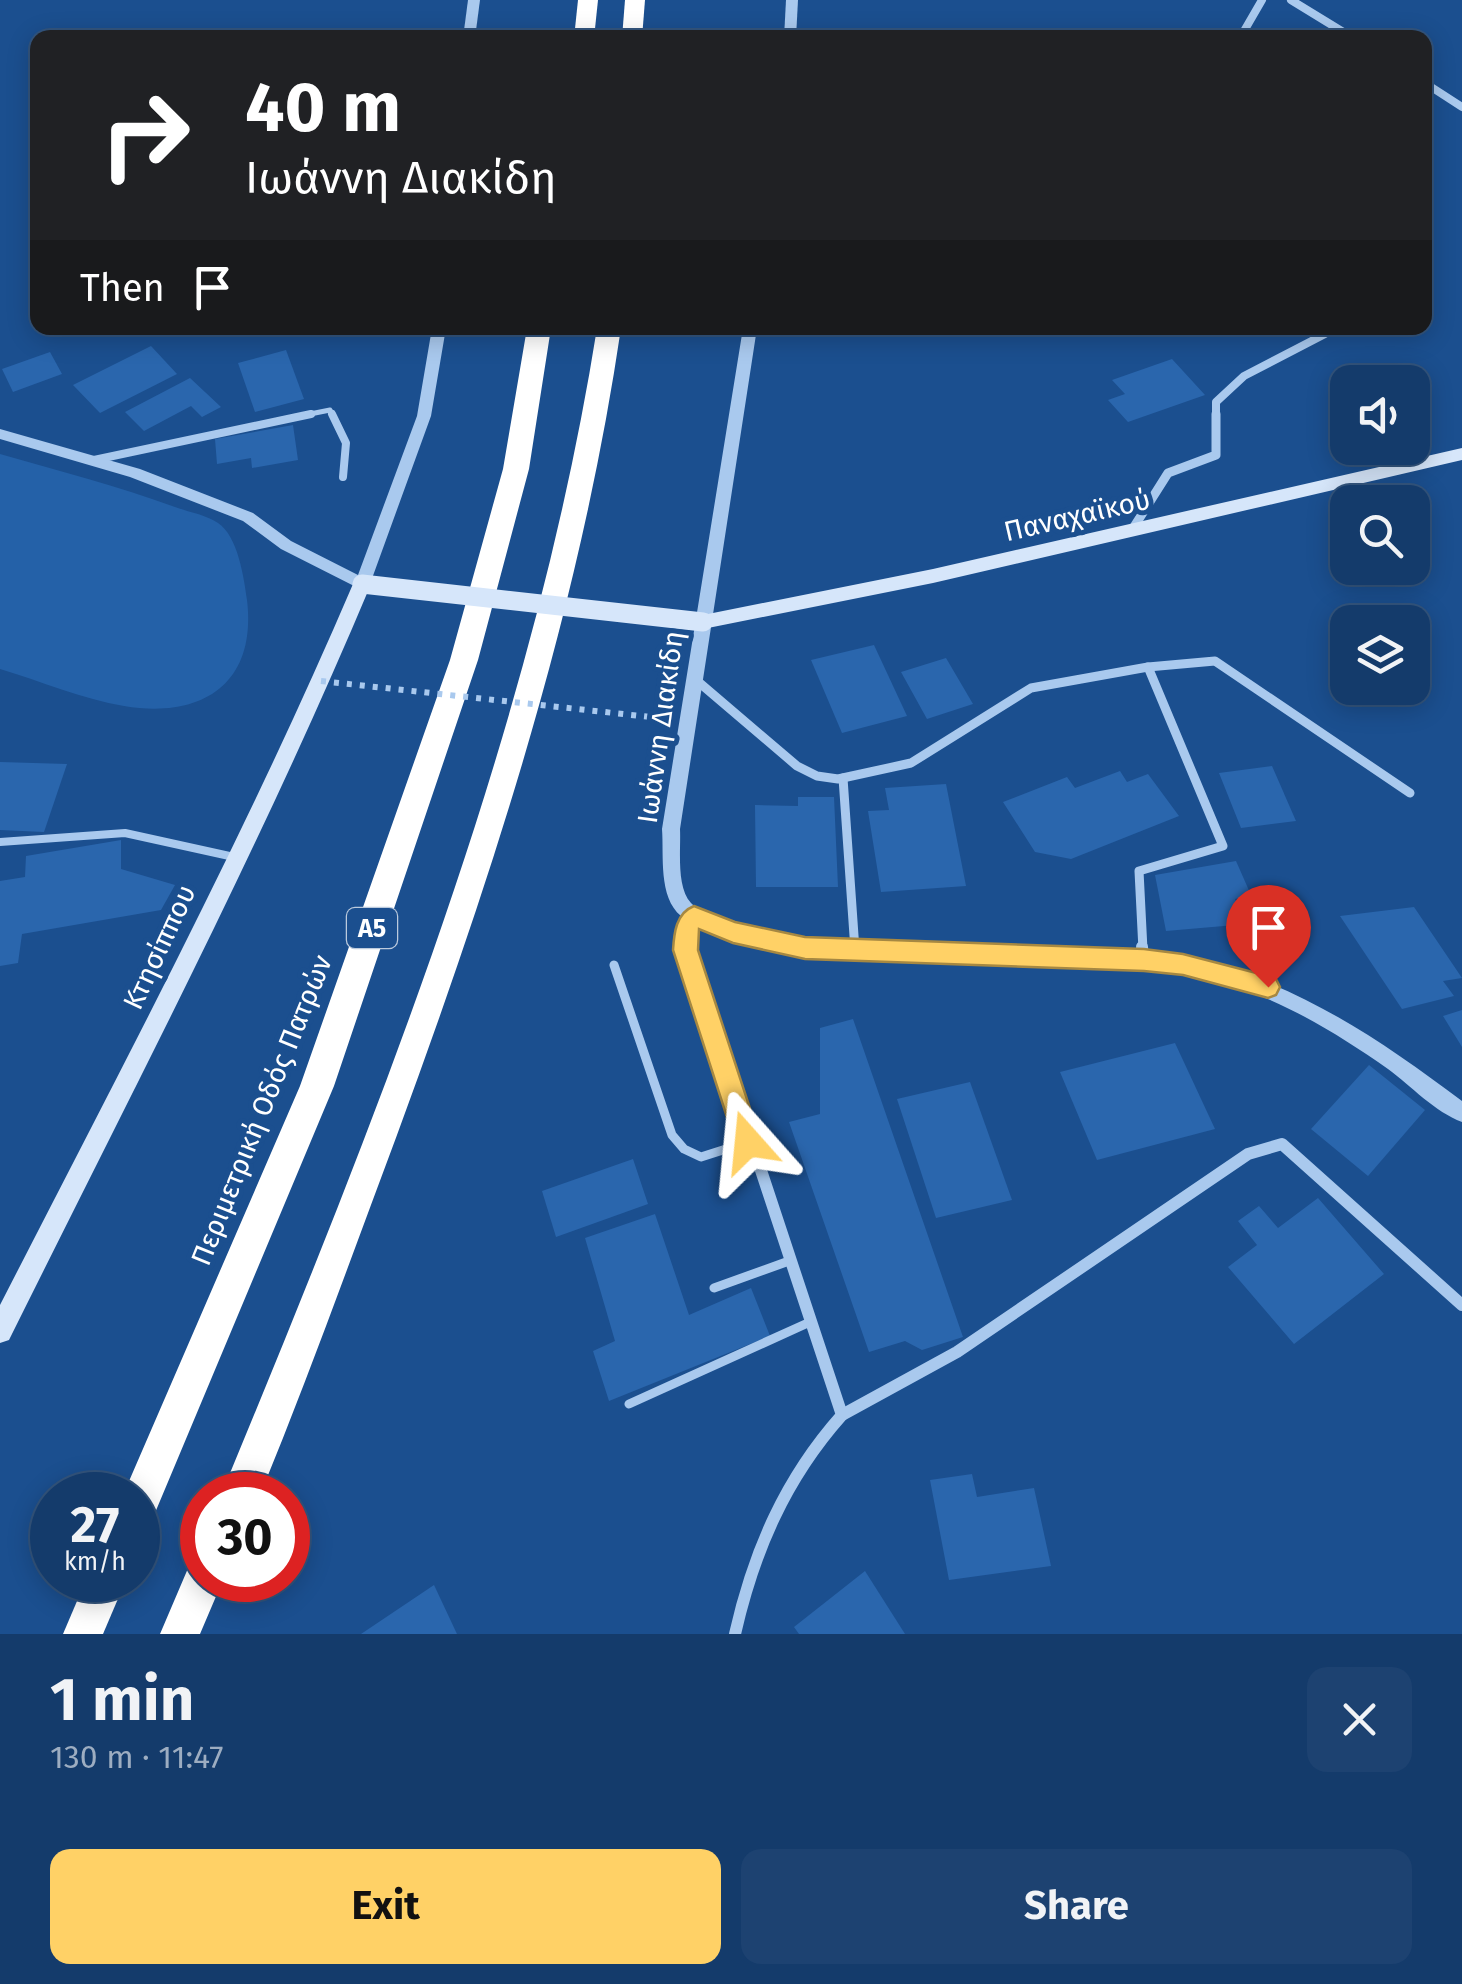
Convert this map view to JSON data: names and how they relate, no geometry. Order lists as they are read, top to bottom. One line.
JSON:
{"streets":{"highway":["Α5","Περιμετρική Οδός Πατρών"],"main road":["Παναχαϊκού","Κτησίππου"],"street":["Ιωάννη Διακίδη"]},"crossings":[["Παναχαϊκού","Ιωάννη Διακίδη"],["Παναχαϊκού","Κτησίππου"]],"page":{"turn":["40 m","Ιωάννη Διακίδη"],"then":"Then","speed":"27 km/h","limit":"30","heading":["1 min","130 m · 11:47"],"buttons":["Exit","Share"]}}
